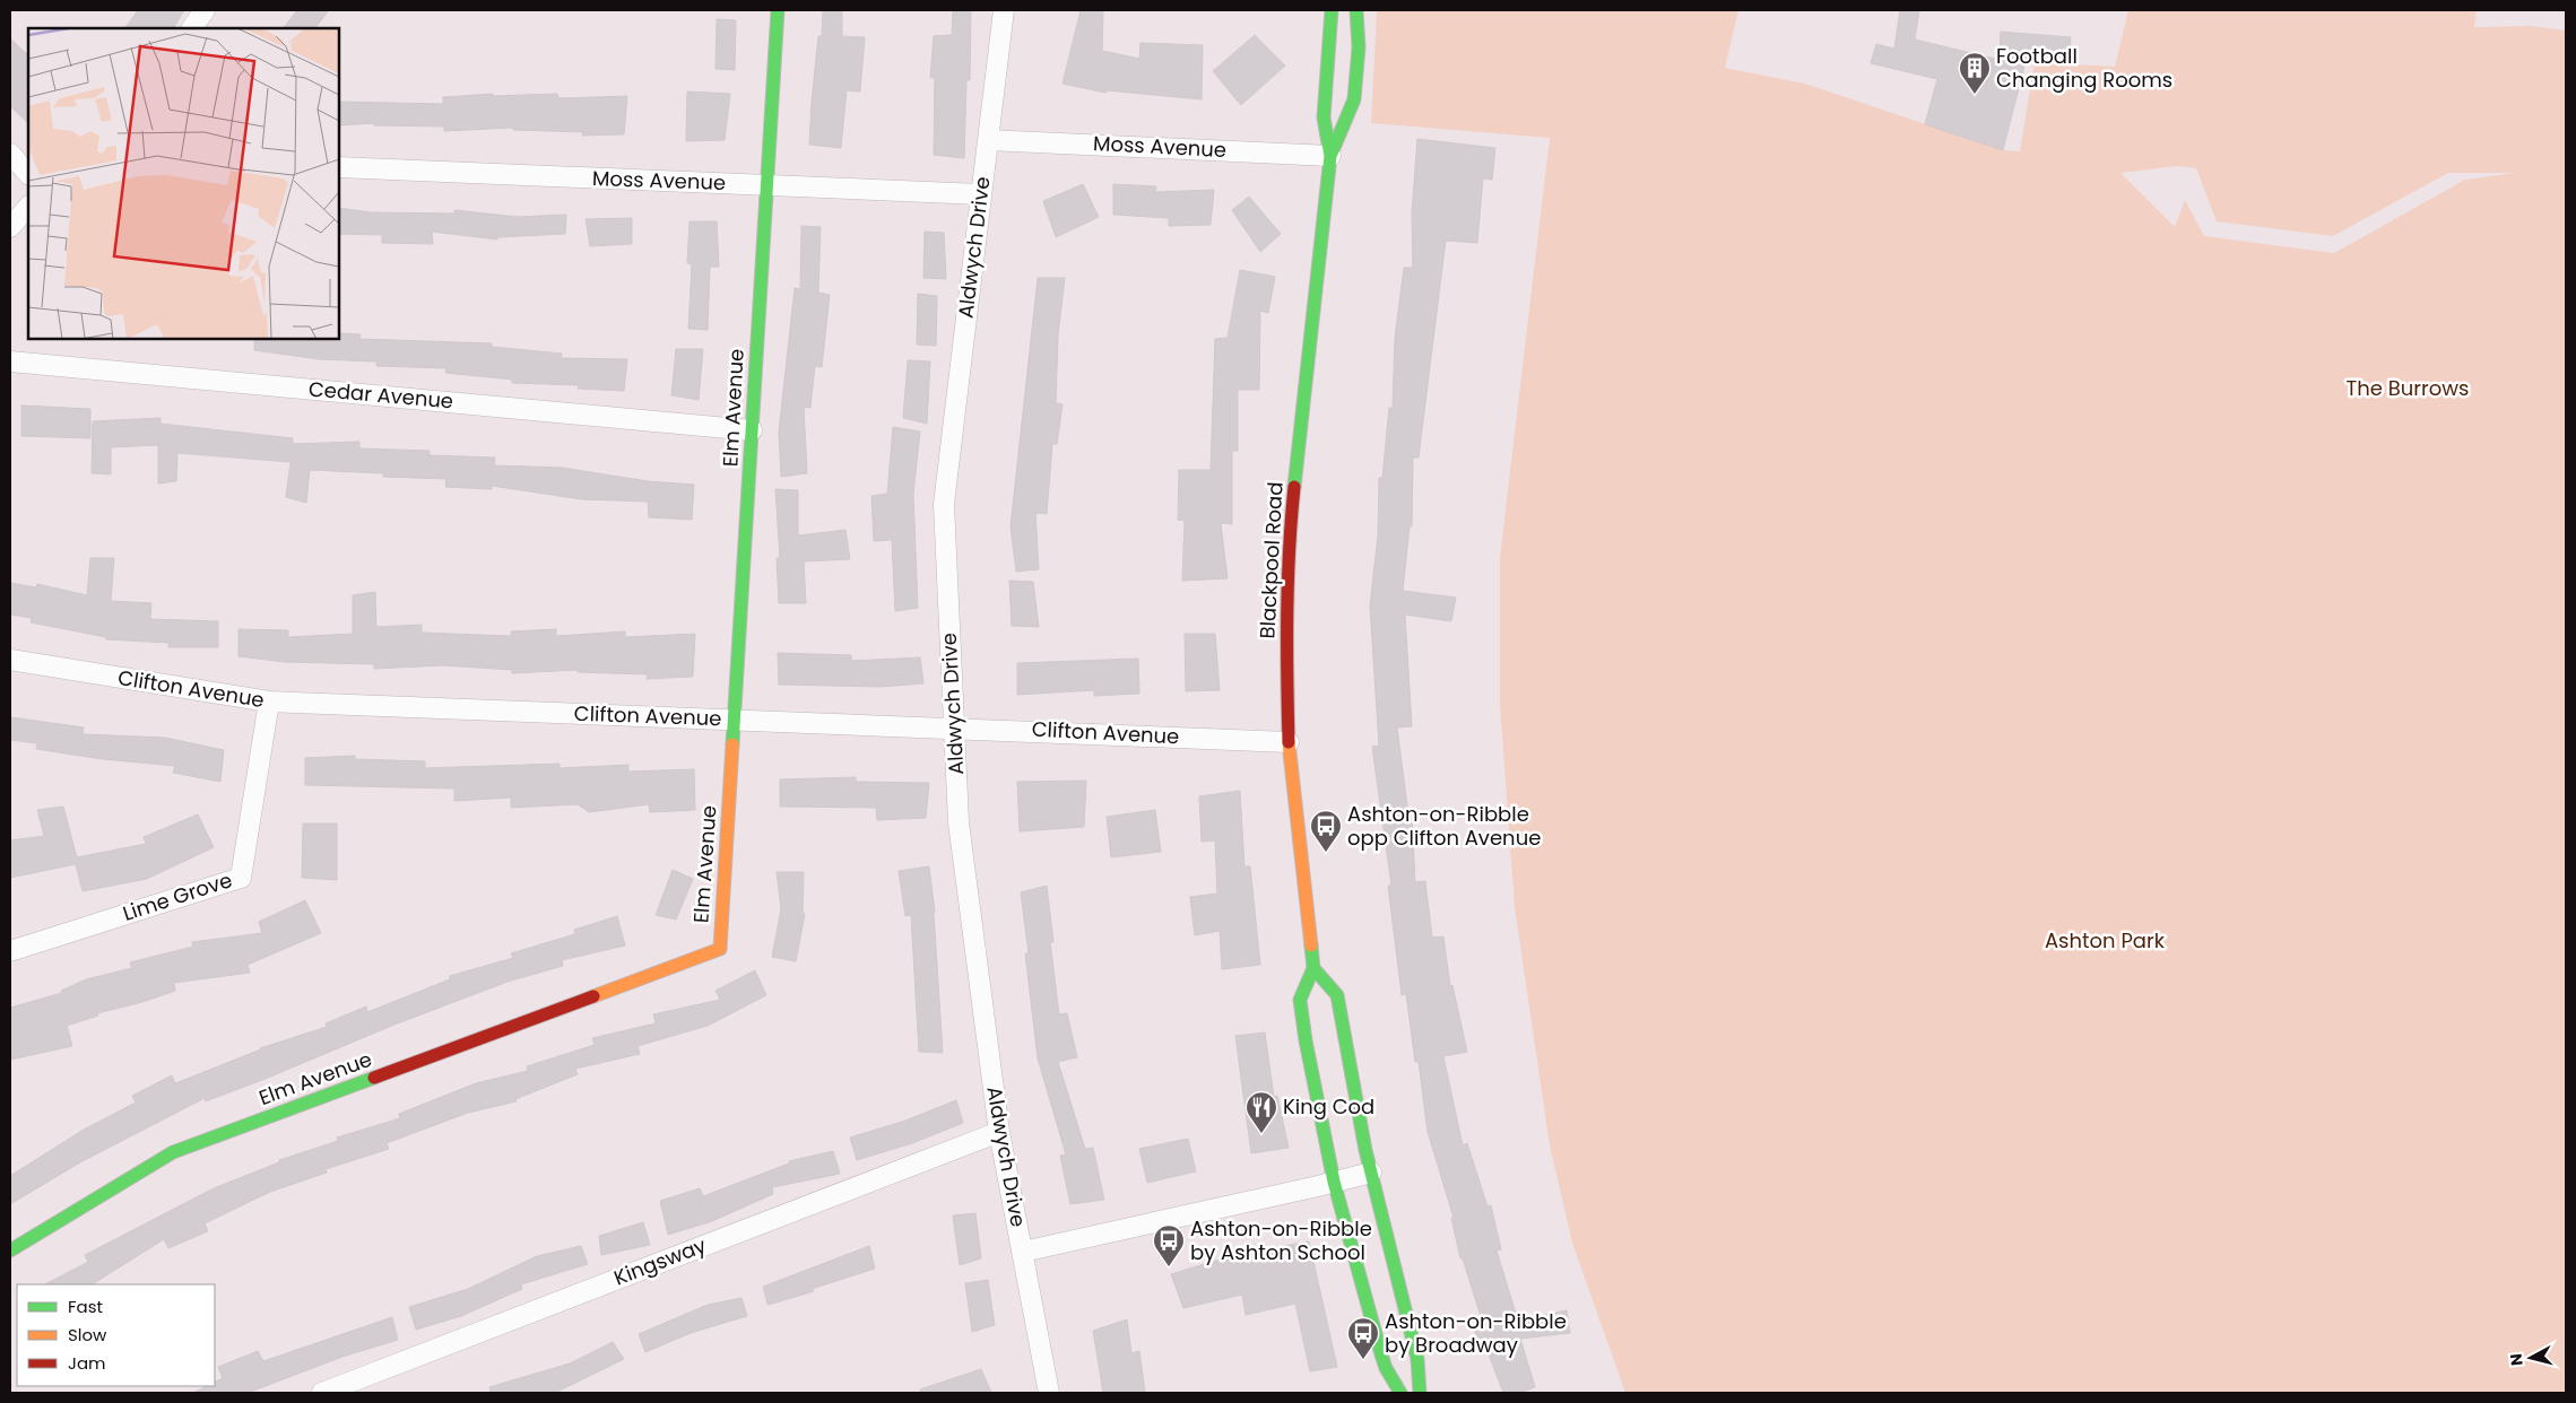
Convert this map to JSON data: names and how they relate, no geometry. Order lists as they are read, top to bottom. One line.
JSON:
{"streets":{"main road":["Elm Avenue","Blackpool Road"],"street":["Moss Avenue","Aldwych Drive","Cedar Avenue","Clifton Avenue","Lime Grove","Kingsway"]},"crossings":[["Moss Avenue","Aldwych Drive"],["Moss Avenue","Elm Avenue"],["Moss Avenue","Blackpool Road"],["Aldwych Drive","Clifton Avenue"],["Aldwych Drive","Kingsway"],["Cedar Avenue","Elm Avenue"],["Elm Avenue","Clifton Avenue"],["Blackpool Road","Clifton Avenue"],["Clifton Avenue","Lime Grove"]],"parks":["The Burrows","Ashton Park"],"places":{"building":["Football Changing Rooms"],"bus stop":["Ashton-on-Ribble opp Clifton Avenue","Ashton-on-Ribble by Ashton School","Ashton-on-Ribble by Broadway"],"restaurant":["King Cod"]},"legend":["Fast","Slow","Jam"],"north":"left"}
